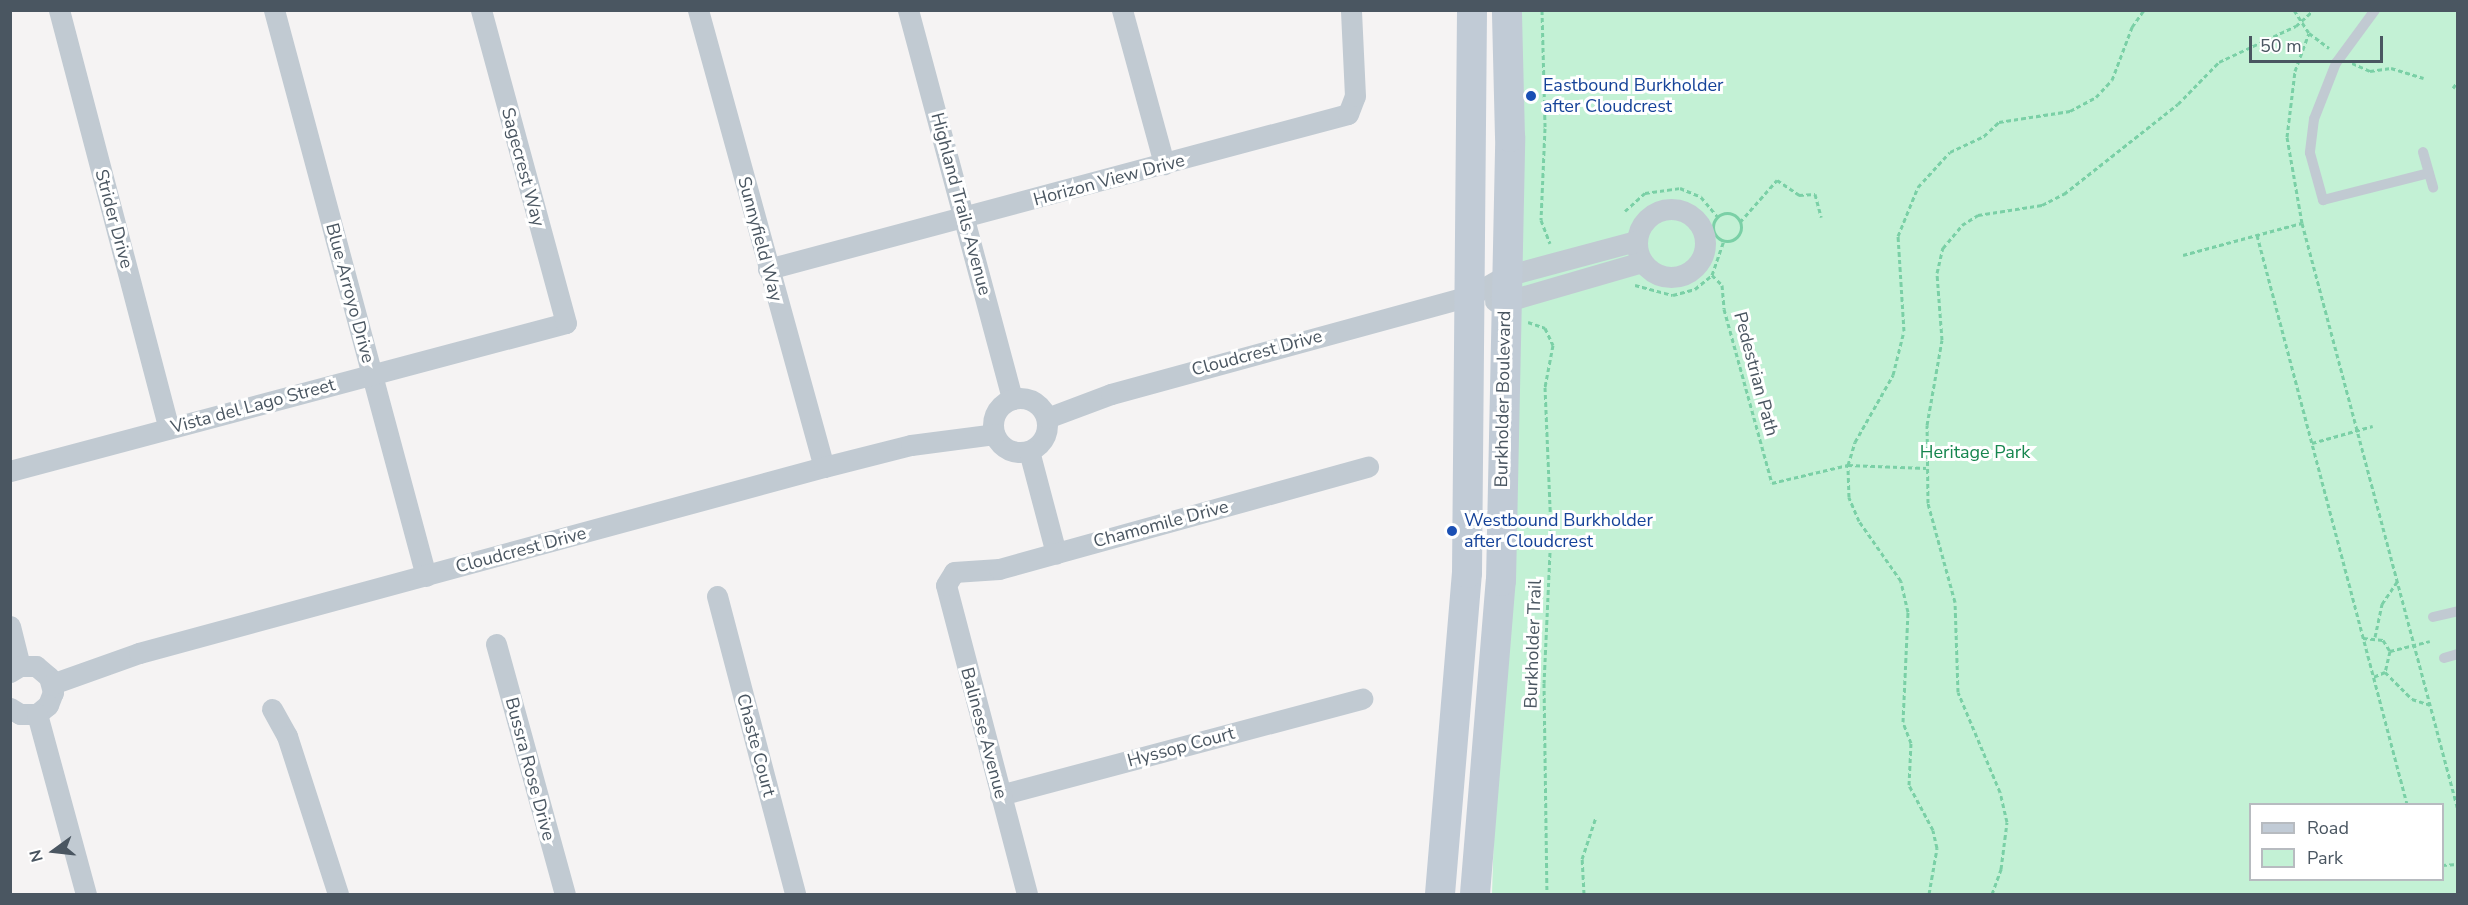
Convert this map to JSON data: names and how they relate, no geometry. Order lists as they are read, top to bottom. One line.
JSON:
{"streets":{"main road":["Burkholder Boulevard"],"street":["Sagecrest Way","Horizon View Drive","Highland Trails Avenue","Strider Drive","Sunnyfield Way","Blue Arroyo Drive","Cloudcrest Drive","Vista del Lago Street","Chamomile Drive","Balinese Avenue","Chaste Court","Hyssop Court","Bussra Rose Drive"],"path":["Pedestrian Path","Burkholder Trail"]},"crossings":[["Sagecrest Way","Vista del Lago Street"],["Horizon View Drive","Highland Trails Avenue"],["Horizon View Drive","Sunnyfield Way"],["Highland Trails Avenue","Cloudcrest Drive"],["Strider Drive","Vista del Lago Street"],["Sunnyfield Way","Cloudcrest Drive"],["Blue Arroyo Drive","Cloudcrest Drive"],["Blue Arroyo Drive","Vista del Lago Street"],["Cloudcrest Drive","Burkholder Boulevard"],["Cloudcrest Drive","Burkholder Trail"],["Burkholder Boulevard","Burkholder Trail"],["Chamomile Drive","Balinese Avenue"],["Balinese Avenue","Hyssop Court"]],"parks":["Heritage Park"],"places":["Eastbound Burkholder after Cloudcrest","Westbound Burkholder after Cloudcrest"],"legend":["Road","Park"],"scale_bar":"50 m","north":"left"}
